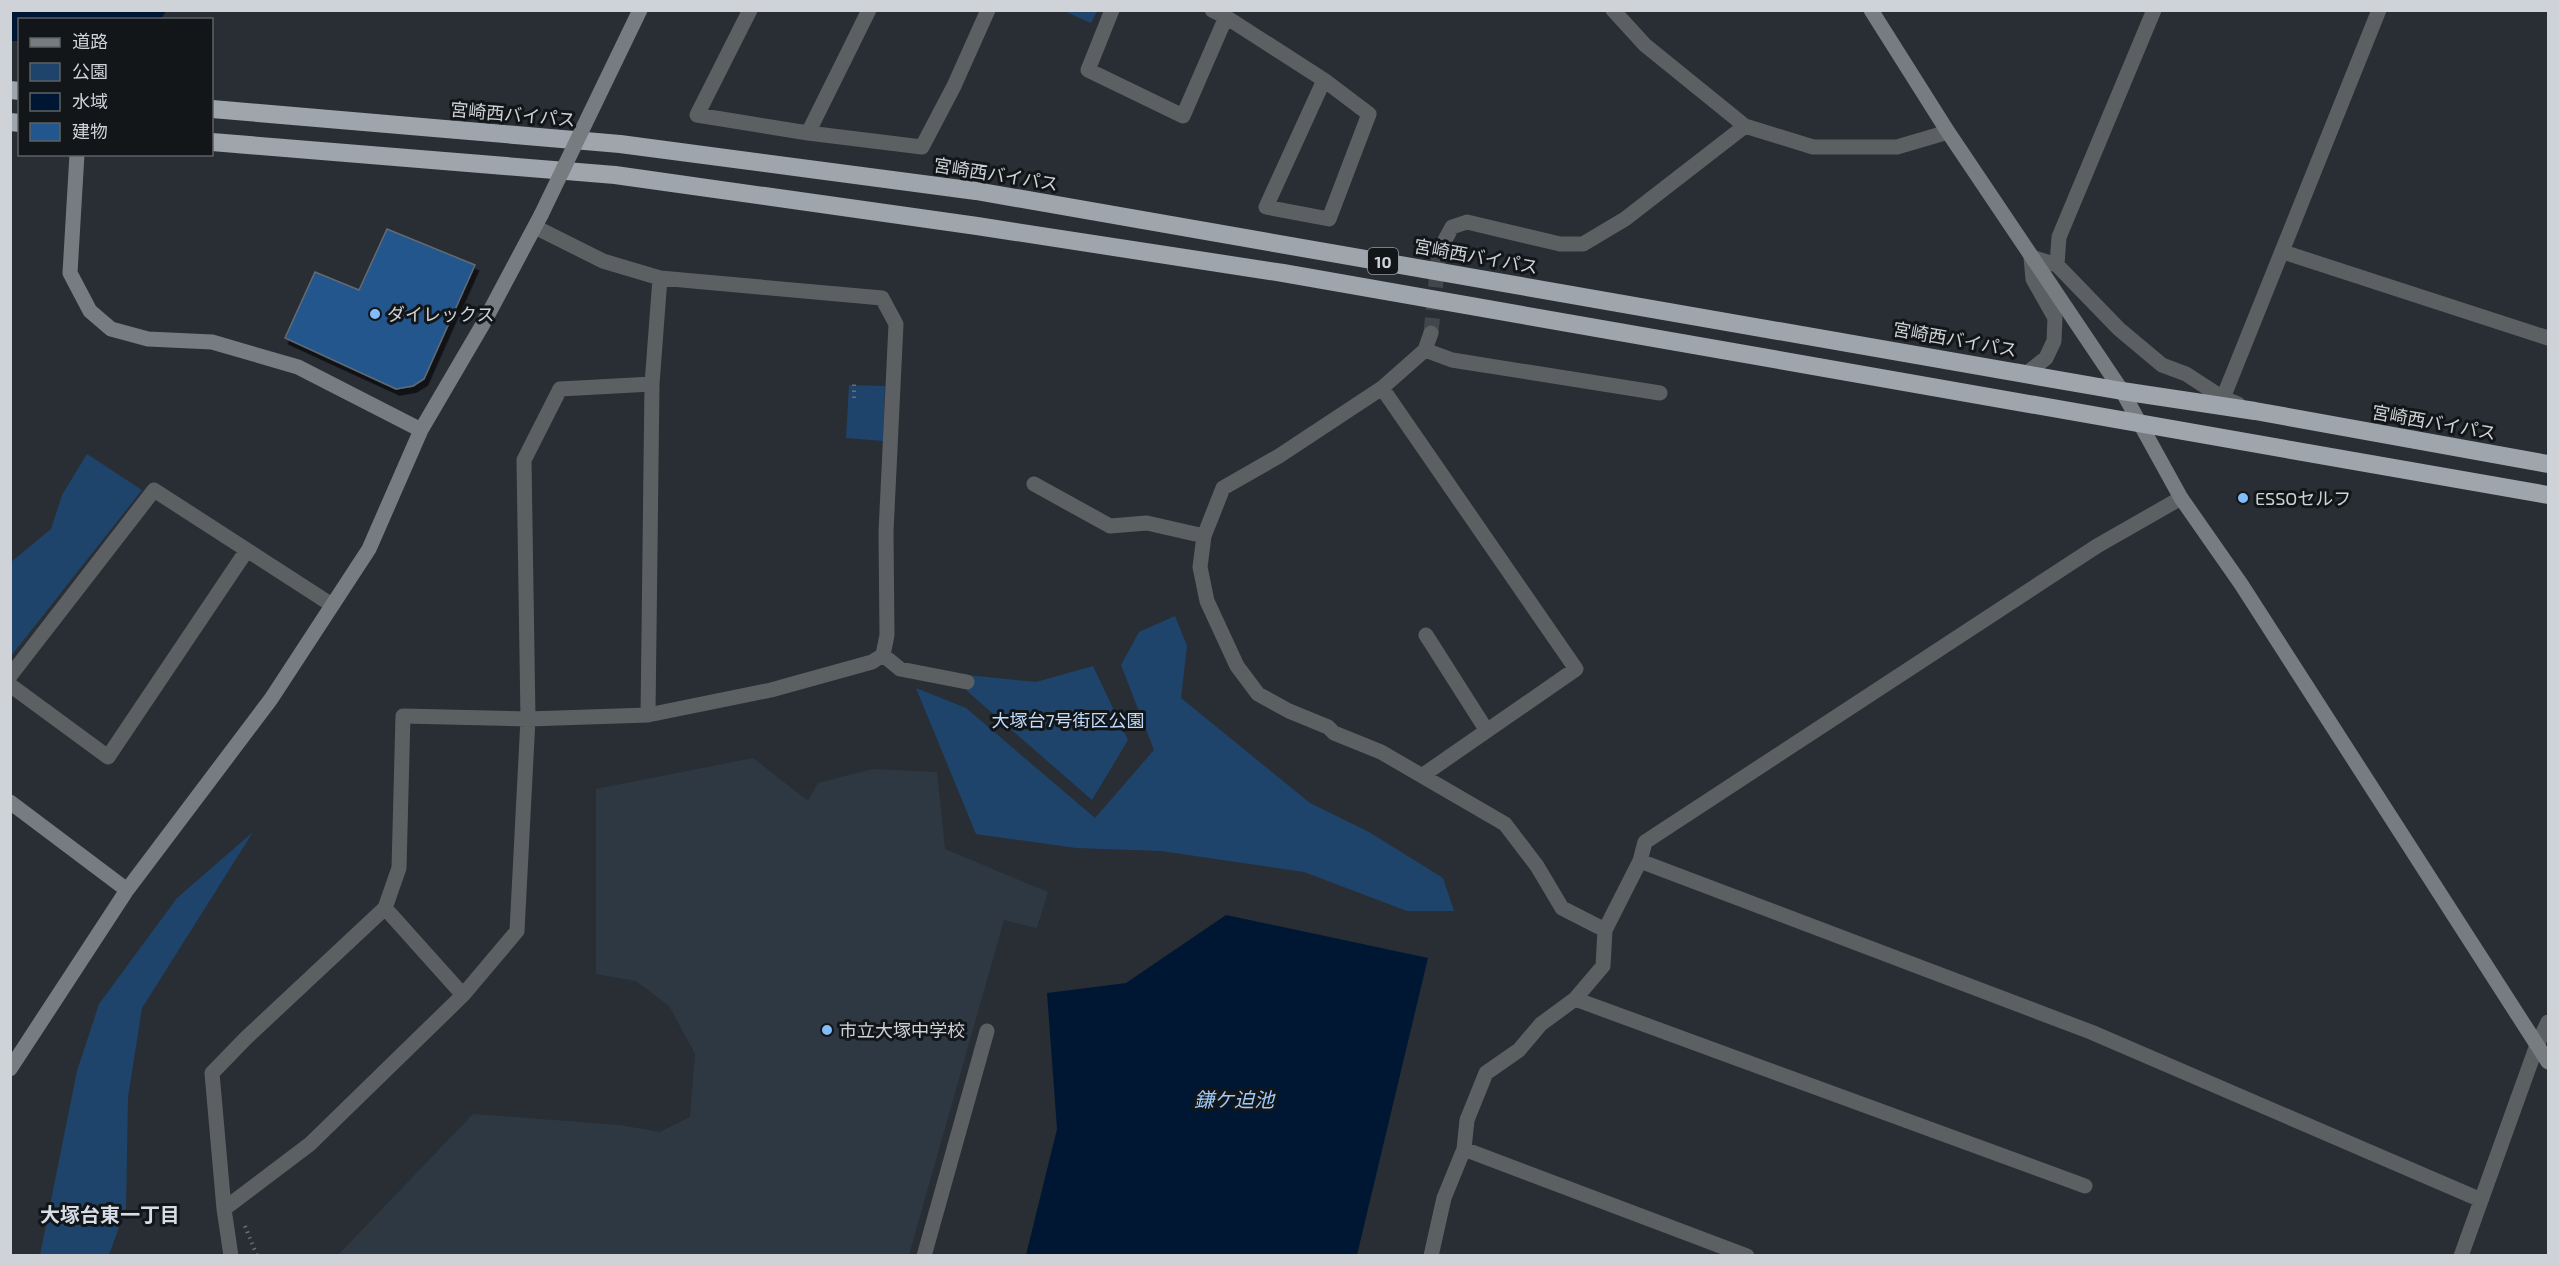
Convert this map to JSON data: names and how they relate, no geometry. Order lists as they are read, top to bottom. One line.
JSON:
{"streets":{"highway":["宮崎西バイパス","10"]},"districts":["大塚台東一丁目"],"water":["鎌ケ迫池"],"parks":["大塚台7号街区公園"],"places":["ダイレックス","ESSOセルフ","市立大塚中学校"],"legend":["道路","公園","水域","建物"]}
